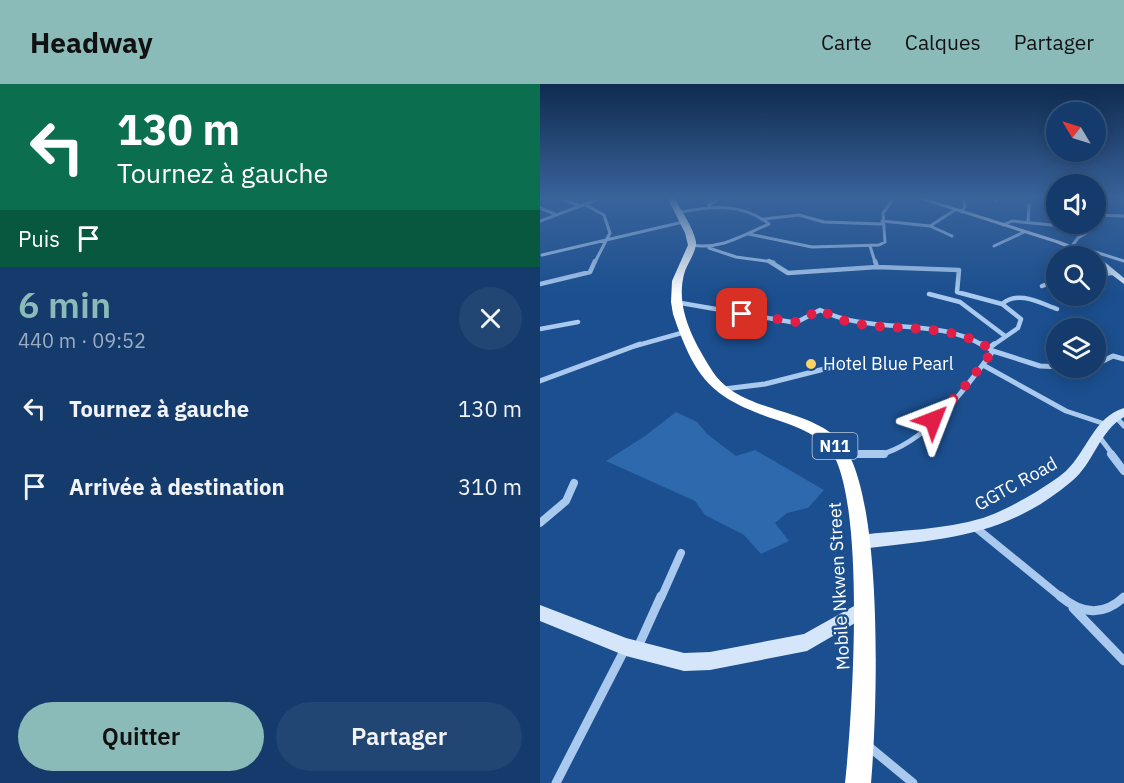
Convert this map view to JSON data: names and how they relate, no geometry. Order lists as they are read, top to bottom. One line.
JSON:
{"streets":{"highway":["N11","Mobile Nkwen Street"],"street":["GGTC Road"]},"crossings":[["GGTC Road","Mobile Nkwen Street"]],"places":["Hotel Blue Pearl"],"north":"top left","page":{"header":"Headway","nav":["Carte","Calques","Partager"],"turn":["130 m","Tournez à gauche"],"then":"Puis","heading":["6 min","440 m · 09:52"],"list":[{"name":"Tournez à gauche","value":"130 m"},{"name":"Arrivée à destination","value":"310 m"}],"buttons":["Quitter","Partager"]}}
